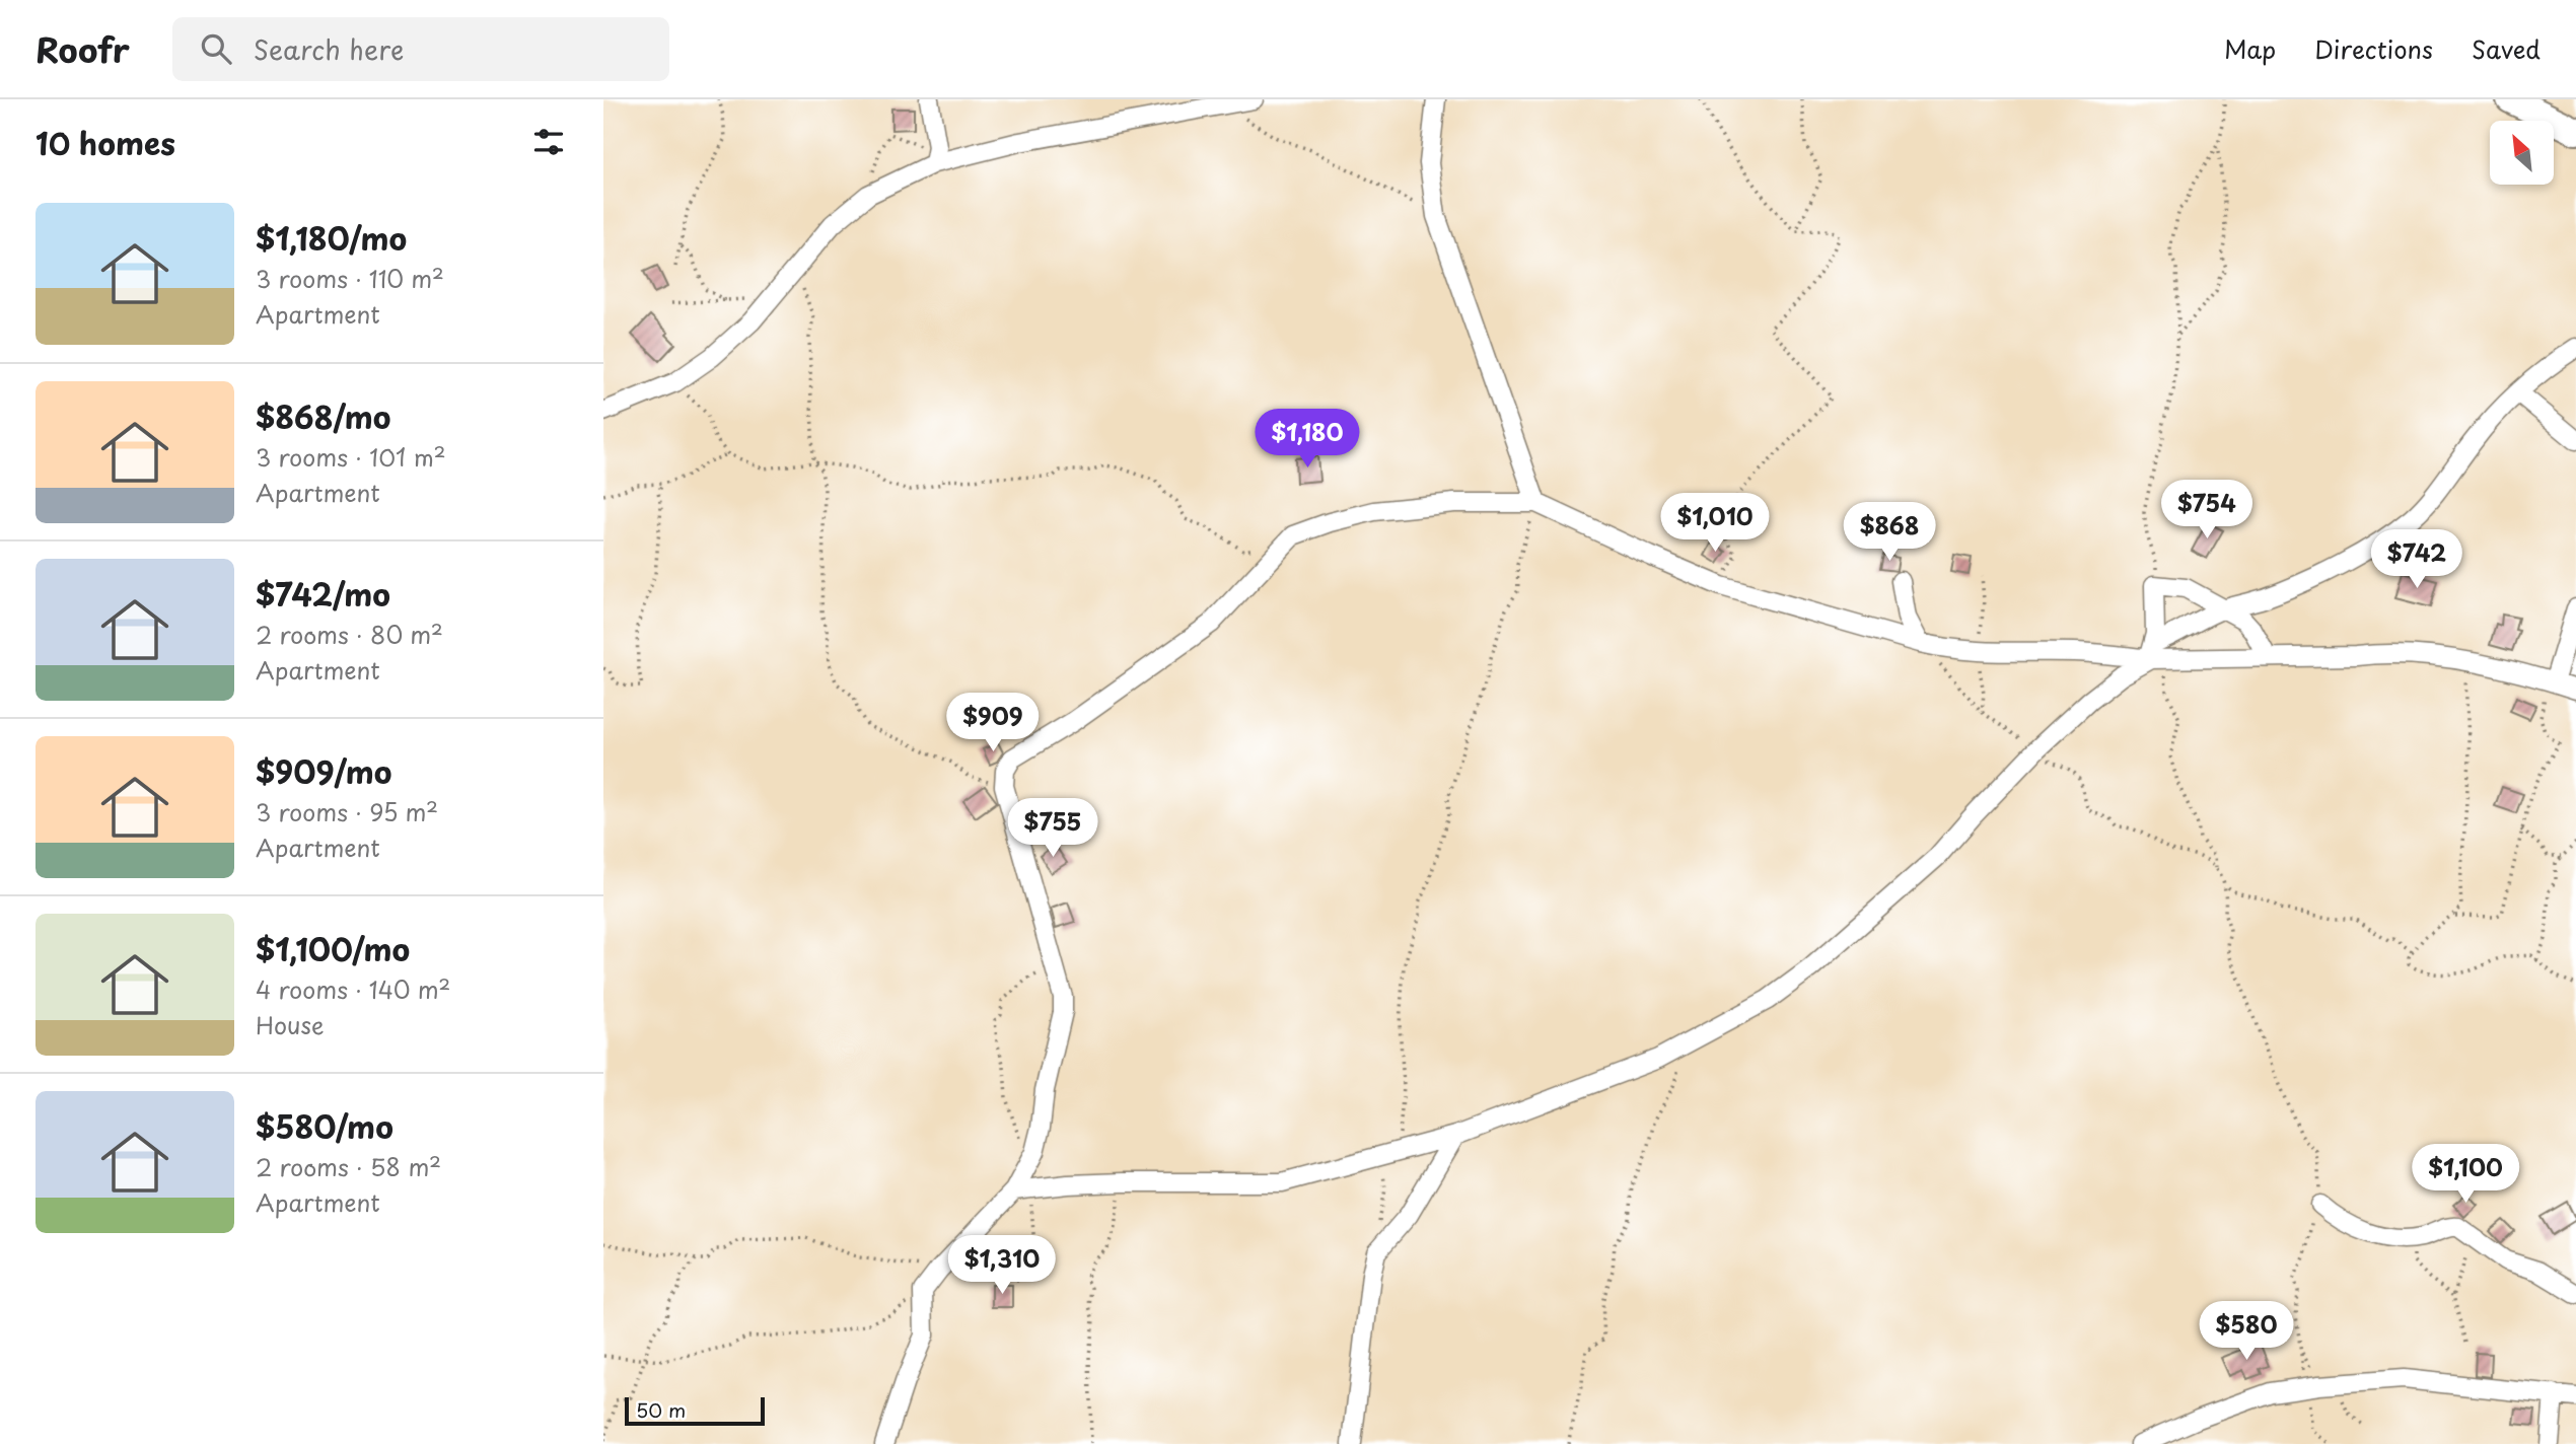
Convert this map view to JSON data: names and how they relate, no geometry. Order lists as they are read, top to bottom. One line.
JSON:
{"scale_bar":"50 m","north":"top left","page":{"header":"Roofr","search":"Search here","nav":["Map","Directions","Saved"],"heading":"10 homes","list":[{"name":"$1,180/mo","note":"3 rooms · 110 m² · Apartment"},{"name":"$868/mo","note":"3 rooms · 101 m² · Apartment"},{"name":"$742/mo","note":"2 rooms · 80 m² · Apartment"},{"name":"$909/mo","note":"3 rooms · 95 m² · Apartment"},{"name":"$1,100/mo","note":"4 rooms · 140 m² · House"},{"name":"$580/mo","note":"2 rooms · 58 m² · Apartment"}],"price":["$1,180","$754","$1,010","$868","$742","$909","$755","$1,100","$1,310","$580"],"scale":"50 m"}}
